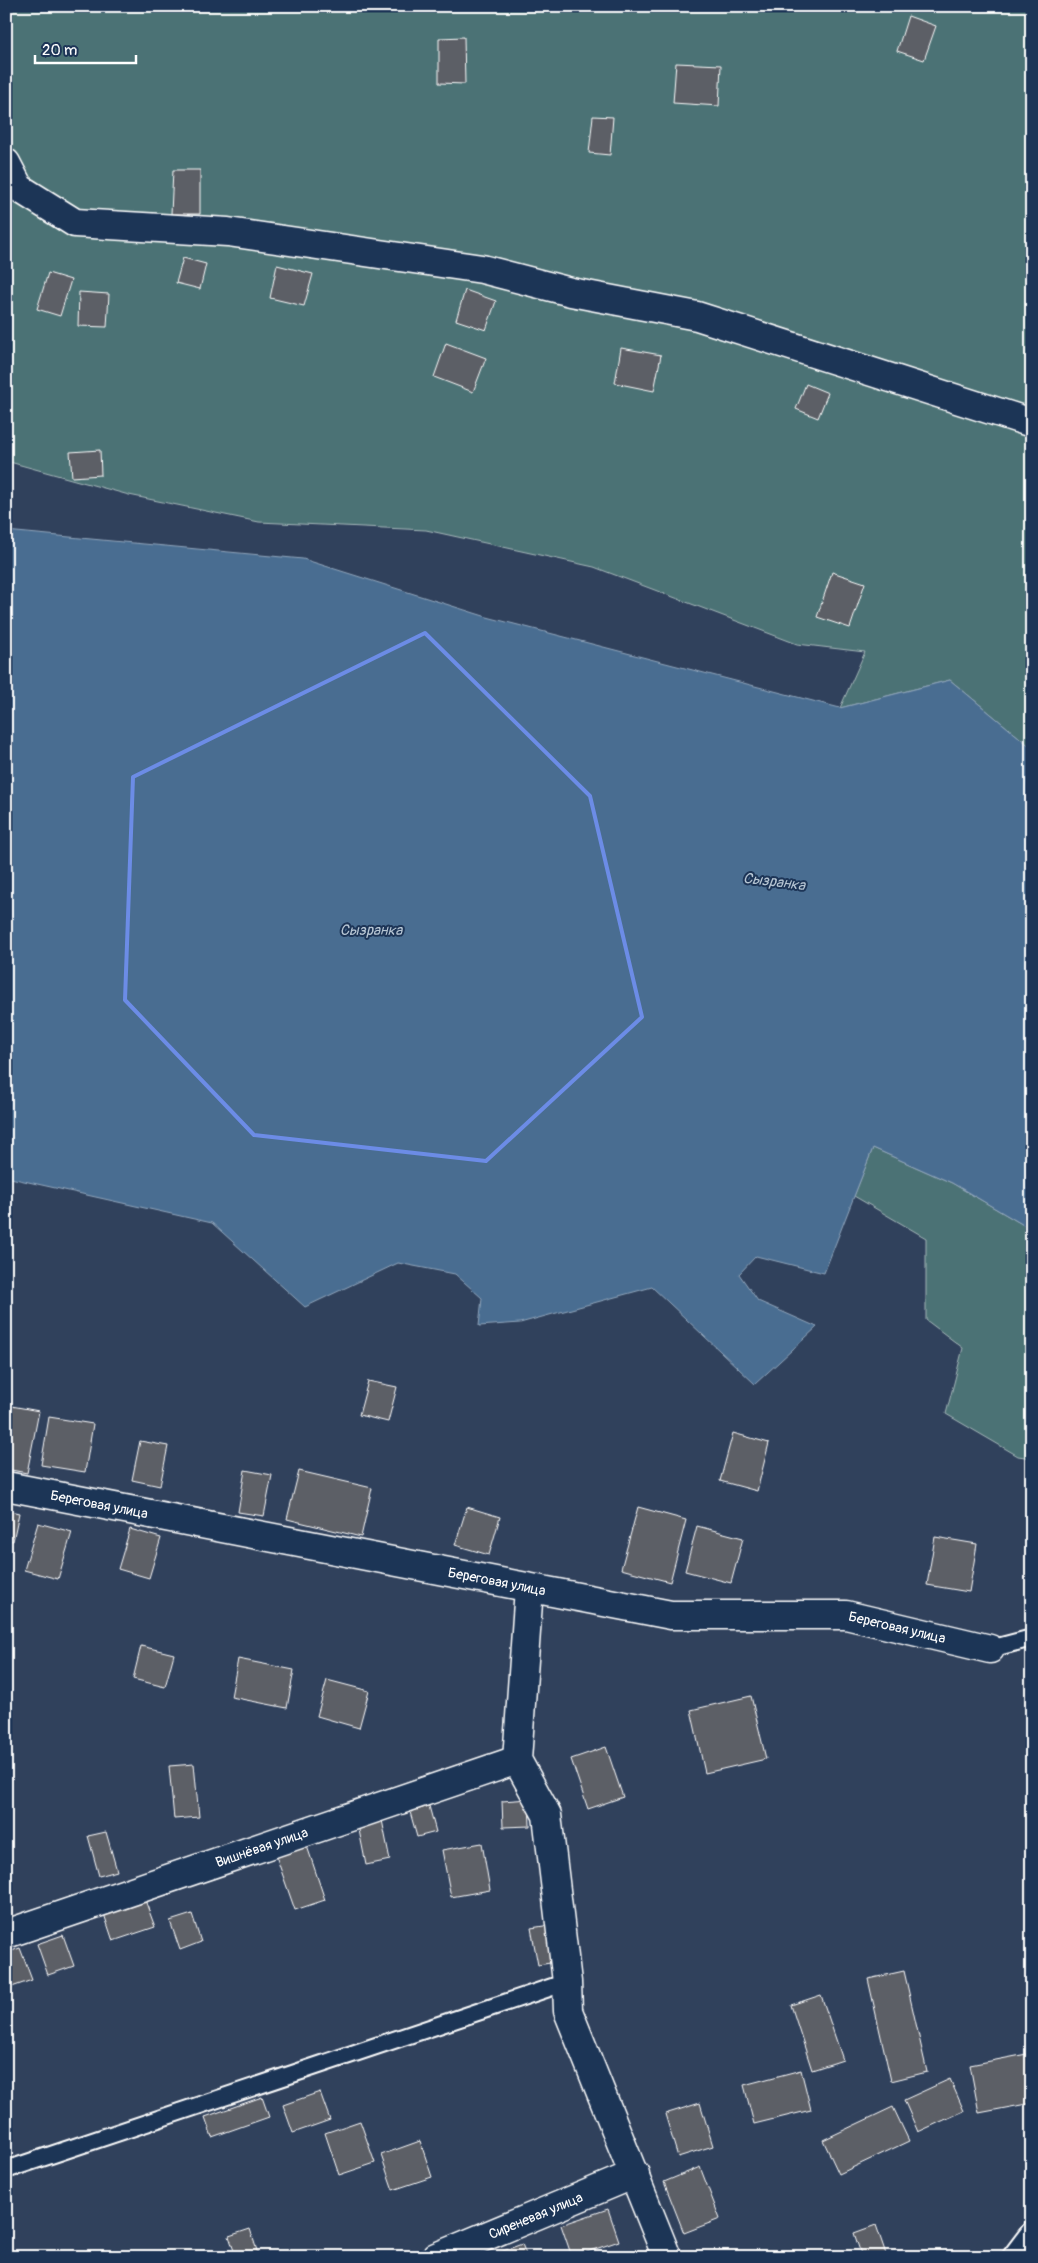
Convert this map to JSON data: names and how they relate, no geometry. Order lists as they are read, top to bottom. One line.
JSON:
{"streets":{"street":["Береговая улица","Вишнёвая улица","Сиреневая улица"]},"water":["Сызранка"],"scale_bar":"20 m"}
